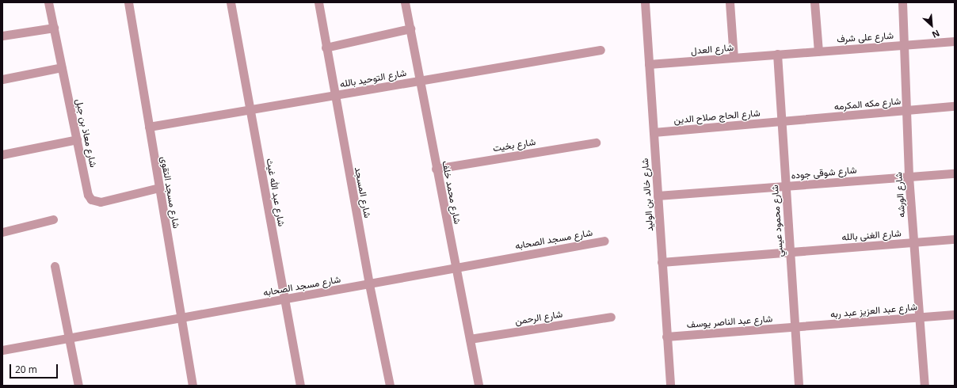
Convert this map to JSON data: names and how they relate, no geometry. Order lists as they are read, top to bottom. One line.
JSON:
{"streets":{"street":["شارع على شرف","شارع العدل","شارع التوحيد بالله","شارع مكه المكرمه","شارع الحاج صلاح الدين","شارع معاذ بن جبل","شارع بخيت","شارع شوقى جوده","شارع مسجد التقوى","شارع عبد الله غيث","شارع المسجد","شارع محمد خلف","شارع خالد بن الوليد","شارع الورشه","شارع محمود عيسي","شارع الغنى بالله","شارع مسجد الصحابه","شارع عبد العزيز عبد ربه","شارع الرحمن","شارع عبد الناصر يوسف"]},"crossings":[["شارع على شرف","شارع العدل"],["شارع على شرف","شارع الورشه"],["شارع على شرف","شارع محمود عيسي"],["شارع العدل","شارع خالد بن الوليد"],["شارع العدل","شارع محمود عيسي"],["شارع التوحيد بالله","شارع مسجد التقوى"],["شارع التوحيد بالله","شارع عبد الله غيث"],["شارع التوحيد بالله","شارع المسجد"],["شارع التوحيد بالله","شارع محمد خلف"],["شارع مكه المكرمه","شارع الحاج صلاح الدين"],["شارع مكه المكرمه","شارع الورشه"],["شارع مكه المكرمه","شارع محمود عيسي"],["شارع الحاج صلاح الدين","شارع خالد بن الوليد"],["شارع الحاج صلاح الدين","شارع محمود عيسي"],["شارع معاذ بن جبل","شارع مسجد التقوى"],["شارع بخيت","شارع محمد خلف"],["شارع شوقى جوده","شارع خالد بن الوليد"],["شارع شوقى جوده","شارع الورشه"],["شارع شوقى جوده","شارع محمود عيسي"],["شارع مسجد التقوى","شارع مسجد الصحابه"],["شارع عبد الله غيث","شارع مسجد الصحابه"],["شارع المسجد","شارع مسجد الصحابه"],["شارع محمد خلف","شارع مسجد الصحابه"],["شارع محمد خلف","شارع الرحمن"],["شارع خالد بن الوليد","شارع الغنى بالله"],["شارع خالد بن الوليد","شارع عبد الناصر يوسف"],["شارع الورشه","شارع الغنى بالله"],["شارع الورشه","شارع عبد العزيز عبد ربه"],["شارع محمود عيسي","شارع الغنى بالله"],["شارع محمود عيسي","شارع عبد العزيز عبد ربه"],["شارع محمود عيسي","شارع عبد الناصر يوسف"],["شارع عبد العزيز عبد ربه","شارع عبد الناصر يوسف"]],"scale_bar":"20 m","north":"bottom right"}
